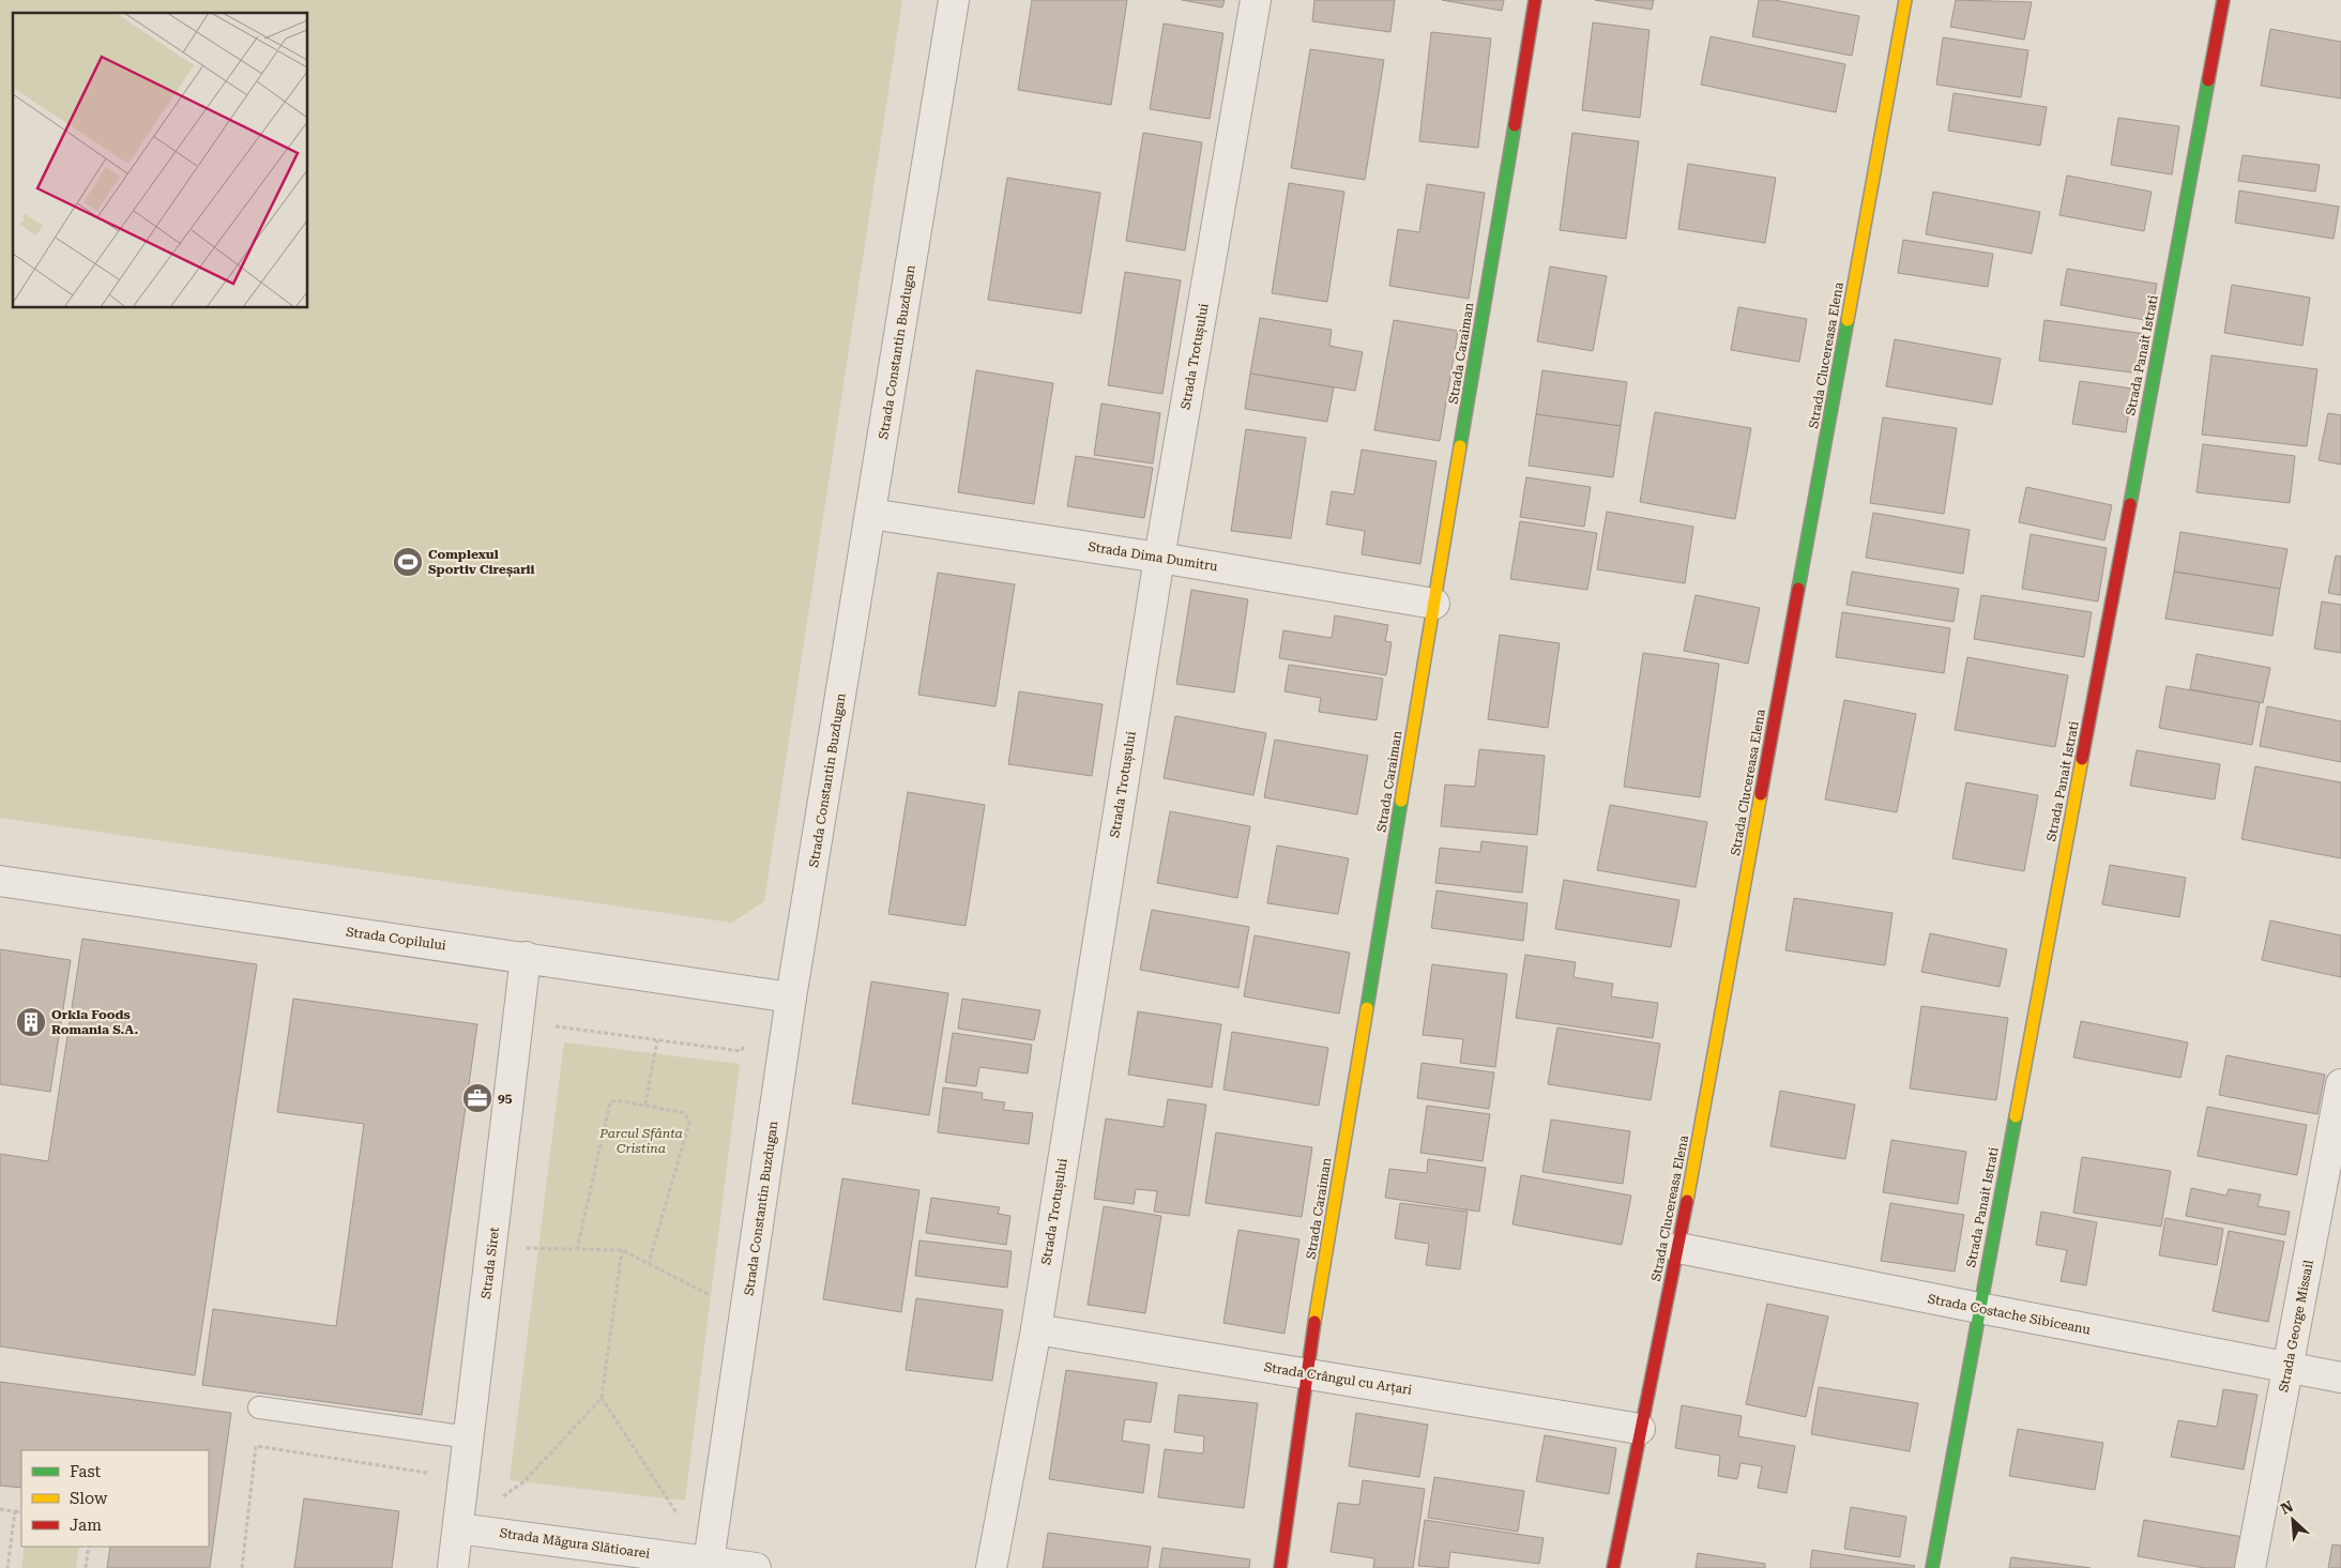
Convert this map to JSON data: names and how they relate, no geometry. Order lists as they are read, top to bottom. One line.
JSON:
{"streets":{"street":["Strada Constantin Buzdugan","Strada Caraiman","Strada Clucereasa Elena","Strada Panait Istrati","Strada Trotușului","Strada Dima Dumitru","Strada Copilului","Strada Siret","Strada Costache Sibiceanu","Strada George Missail","Strada Crângul cu Arțari","Strada Măgura Slătioarei"]},"crossings":[["Strada Constantin Buzdugan","Strada Dima Dumitru"],["Strada Constantin Buzdugan","Strada Copilului"],["Strada Constantin Buzdugan","Strada Măgura Slătioarei"],["Strada Caraiman","Strada Dima Dumitru"],["Strada Caraiman","Strada Crângul cu Arțari"],["Strada Clucereasa Elena","Strada Costache Sibiceanu"],["Strada Clucereasa Elena","Strada Crângul cu Arțari"],["Strada Panait Istrati","Strada Costache Sibiceanu"],["Strada Trotușului","Strada Dima Dumitru"],["Strada Trotușului","Strada Crângul cu Arțari"],["Strada Copilului","Strada Siret"],["Strada Siret","Strada Măgura Slătioarei"],["Strada Costache Sibiceanu","Strada George Missail"]],"parks":["Parcul Sfânta Cristina"],"places":{"sports":["Complexul Sportiv Cireșarii"],"building":["Orkla Foods Romania S.A."],"office":["95"]},"legend":["Fast","Slow","Jam"],"north":"top left"}
